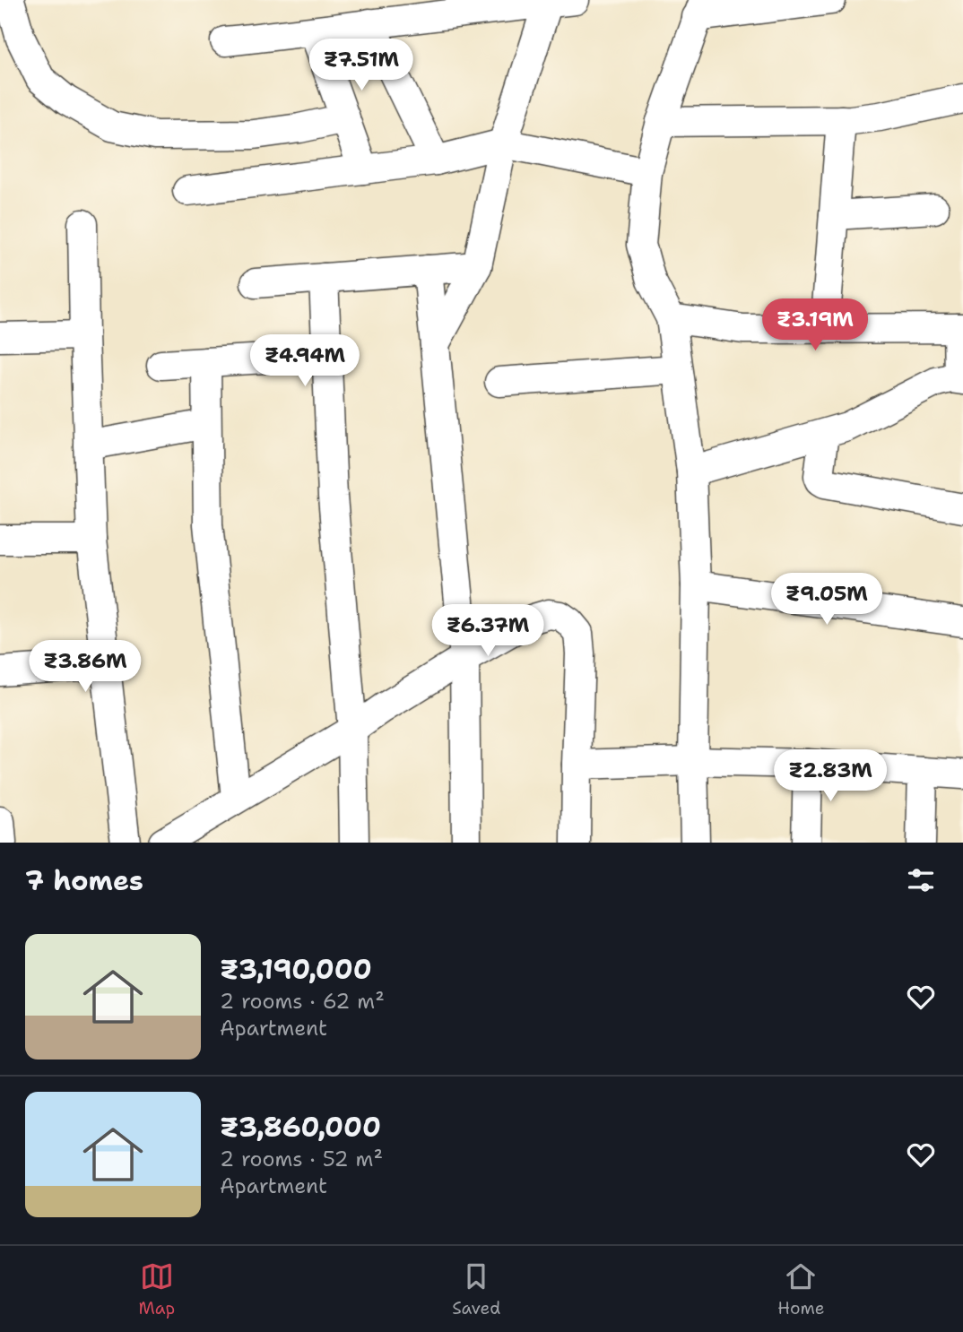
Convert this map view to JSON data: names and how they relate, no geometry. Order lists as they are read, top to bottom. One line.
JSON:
{"page":{"price":["₹7.51M","₹3.19M","₹4.94M","₹9.05M","₹6.37M","₹3.86M","₹2.83M"],"heading":"7 homes","list":[{"name":"₹3,190,000","note":"2 rooms · 62 m² · Apartment"},{"name":"₹3,860,000","note":"2 rooms · 52 m² · Apartment"}],"tabs":["Map","Saved","Home"]}}
